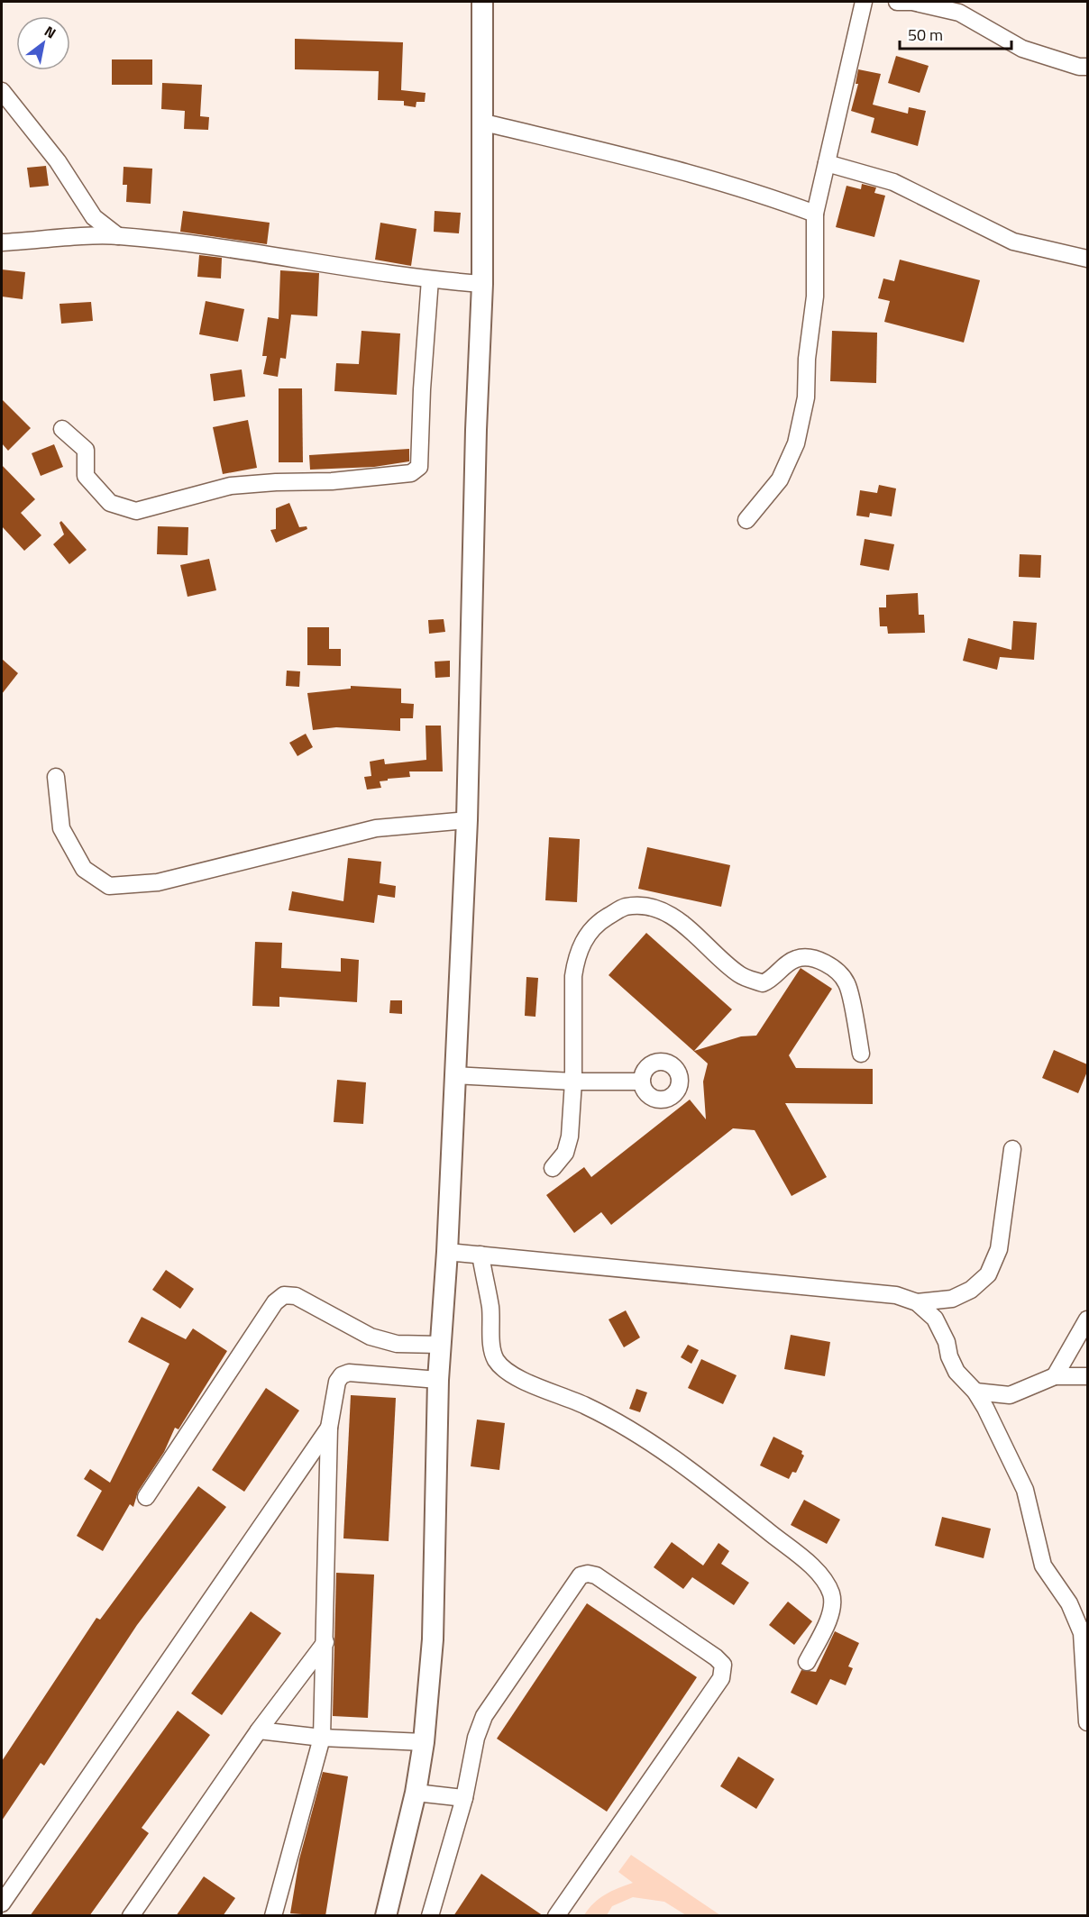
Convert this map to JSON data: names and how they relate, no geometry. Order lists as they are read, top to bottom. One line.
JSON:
{"scale_bar":"50 m","north":"top right"}
